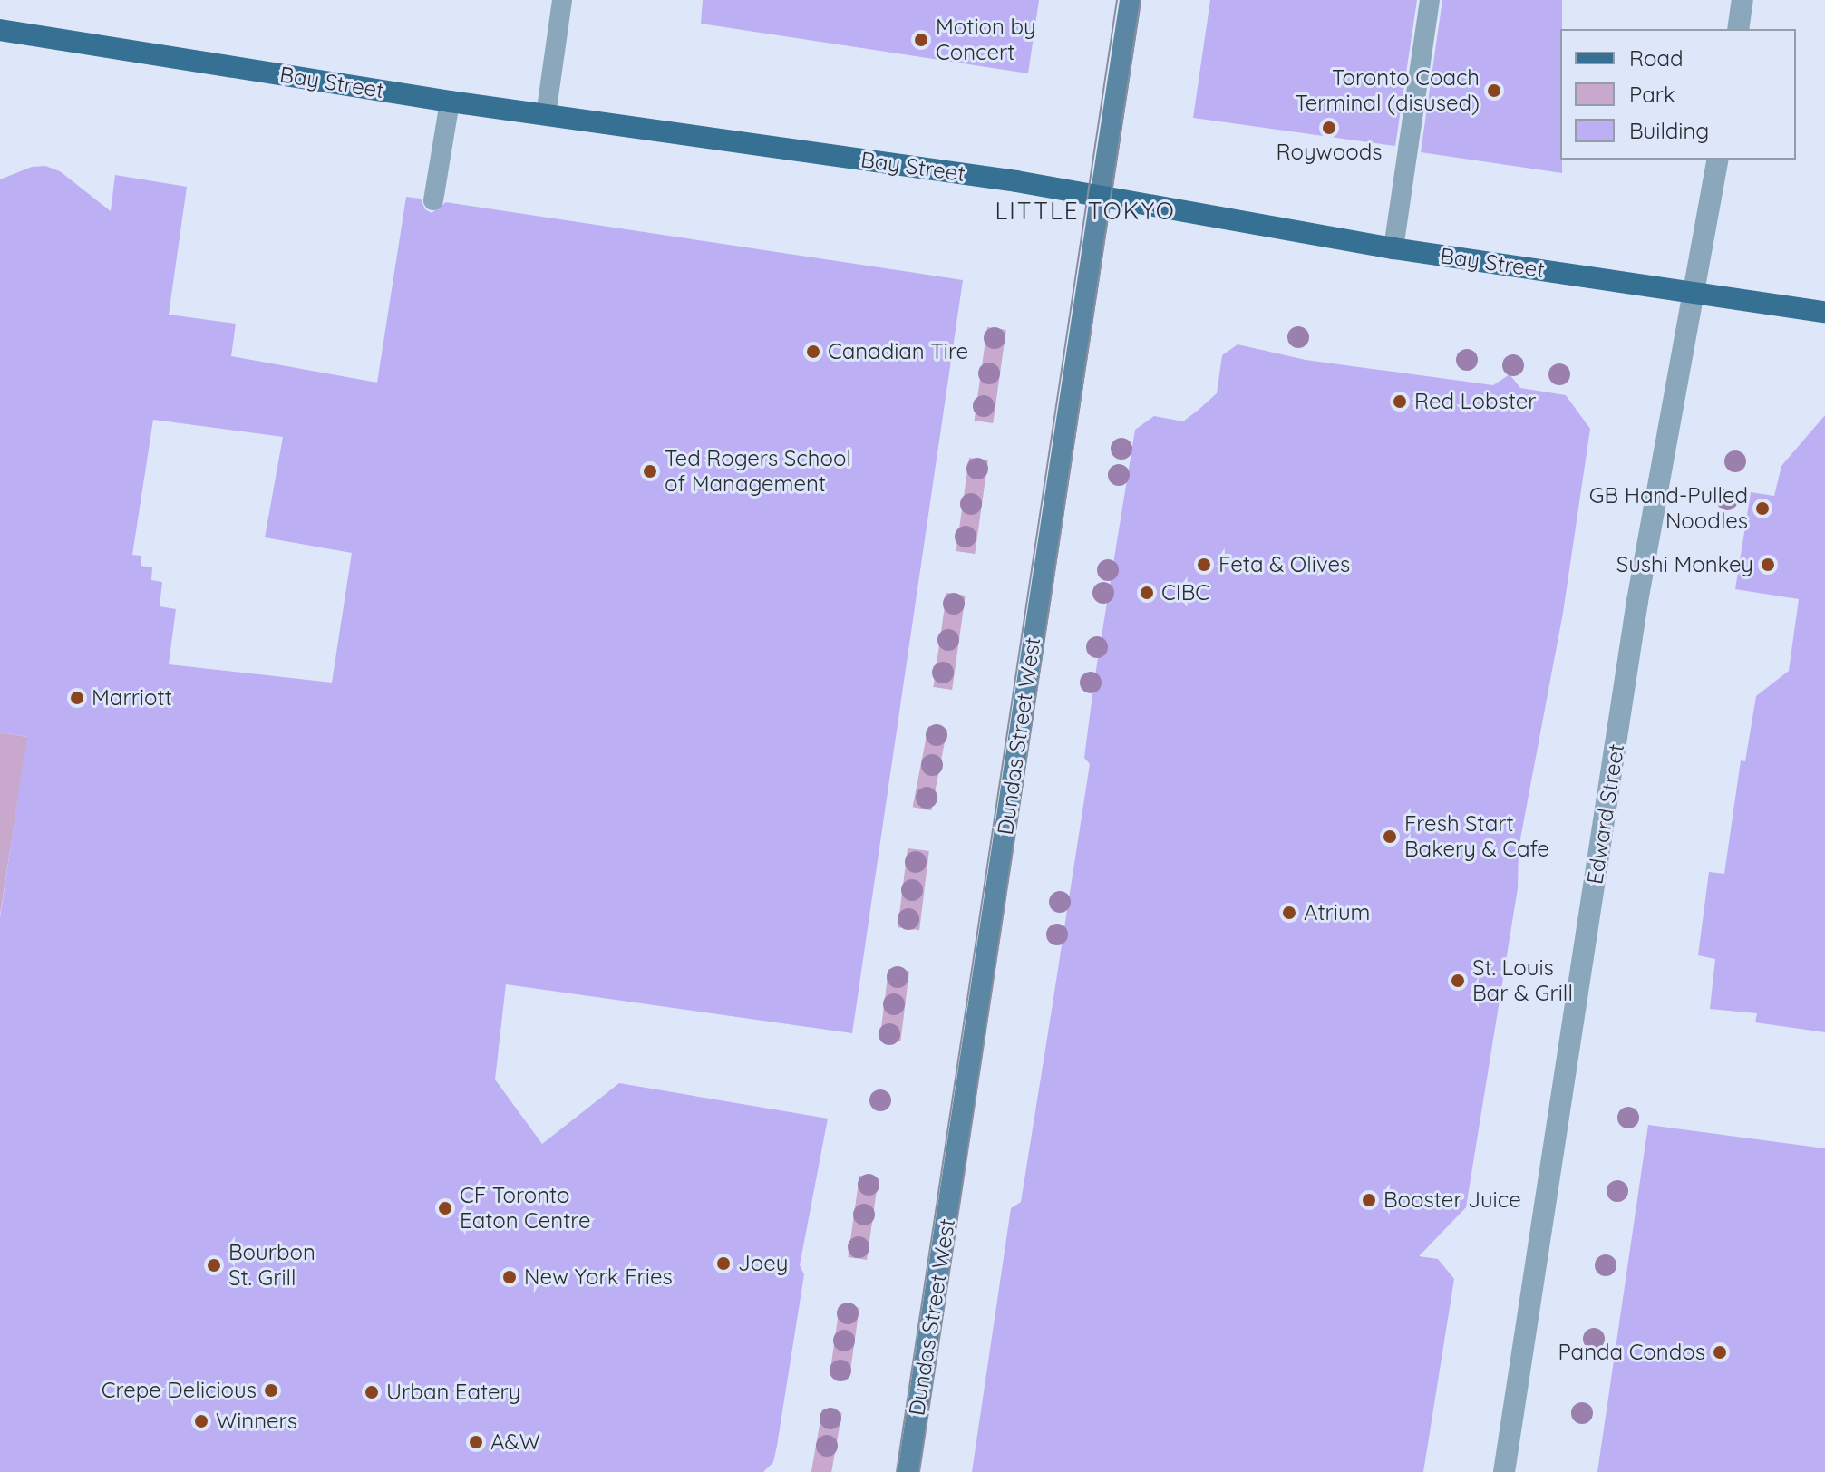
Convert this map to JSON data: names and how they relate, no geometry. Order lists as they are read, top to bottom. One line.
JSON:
{"streets":{"main road":["Bay Street","Dundas Street West"],"street":["Edward Street"]},"crossings":[["Bay Street","Dundas Street West"],["Bay Street","Edward Street"]],"districts":["LITTLE TOKYO"],"places":["Motion by Concert","Toronto Coach Terminal (disused)","Roywoods","Canadian Tire","Red Lobster","Ted Rogers School of Management","GB Hand-Pulled Noodles","Feta & Olives","Sushi Monkey","CIBC","Marriott","Fresh Start Bakery & Cafe","Atrium","St. Louis Bar & Grill","Booster Juice","CF Toronto Eaton Centre","Joey","Bourbon St. Grill","New York Fries","Panda Condos","Crepe Delicious","Urban Eatery","Winners","A&W"],"legend":["Road","Park","Building"]}
